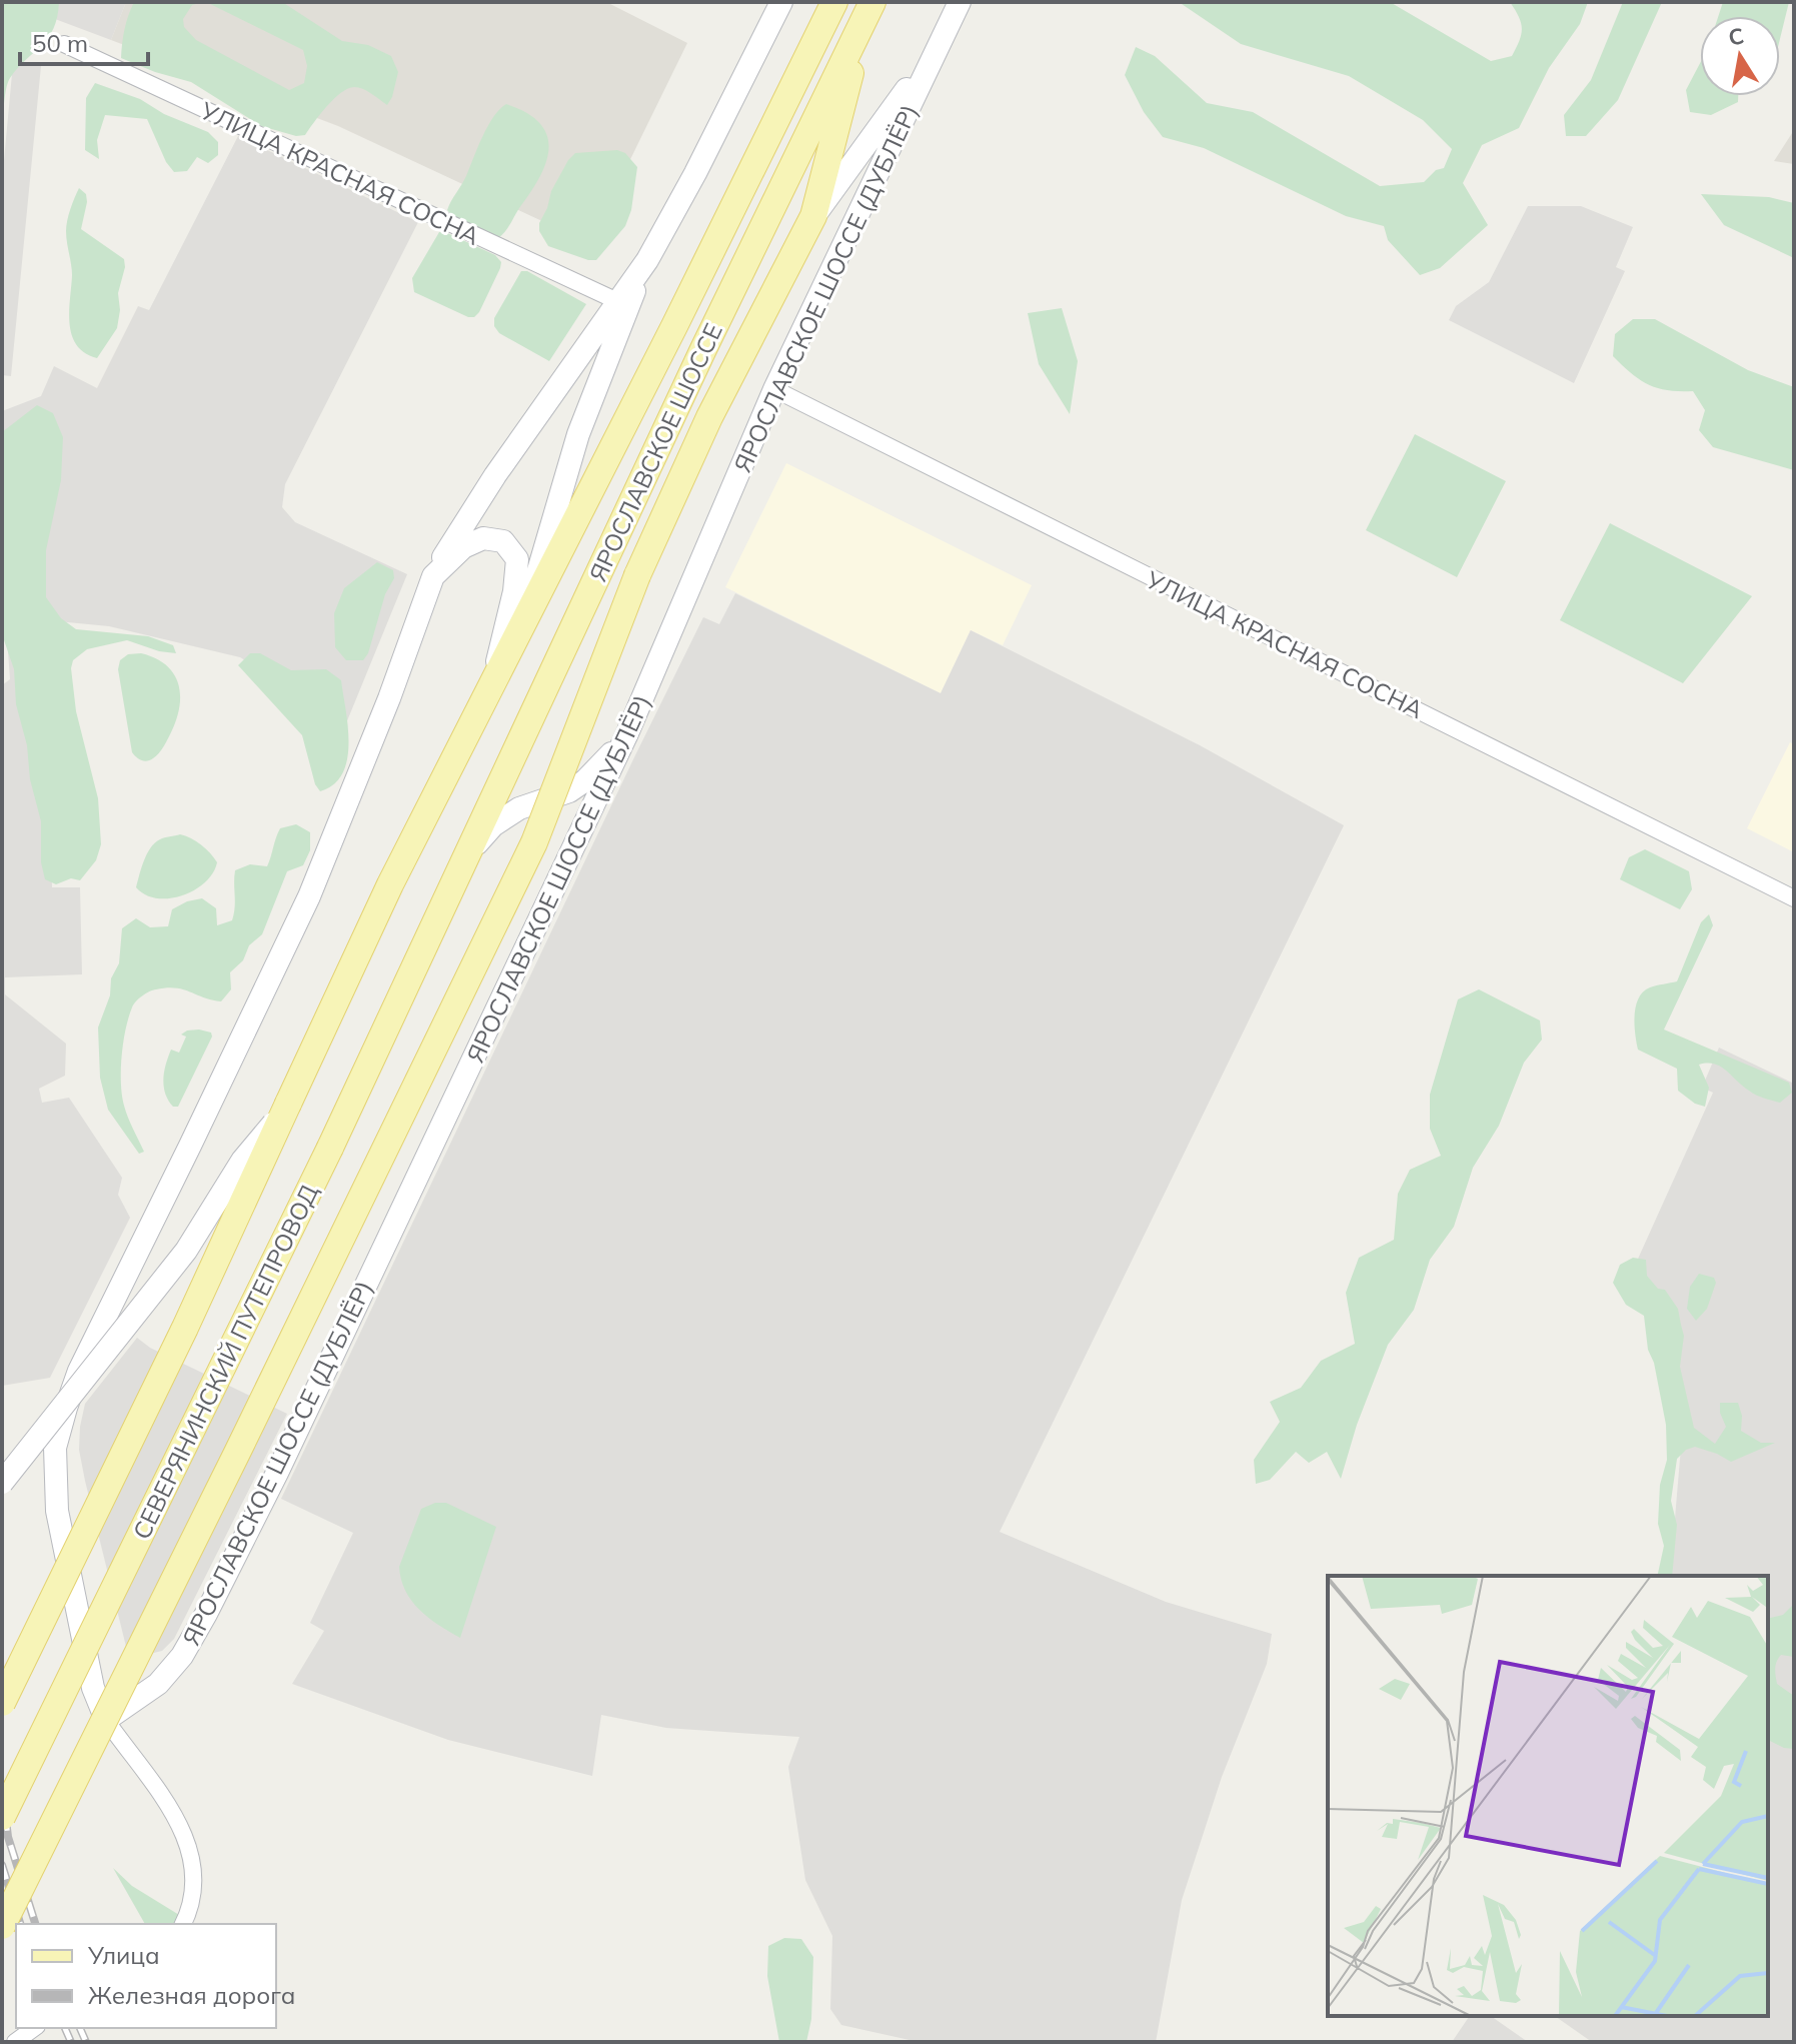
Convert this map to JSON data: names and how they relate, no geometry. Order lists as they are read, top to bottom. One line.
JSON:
{"streets":{"main road":["ЯРОСЛАВСКОЕ ШОССЕ","СЕВЕРЯНИНСКИЙ ПУТЕПРОВОД"],"street":["УЛИЦА КРАСНАЯ СОСНА","ЯРОСЛАВСКОЕ ШОССЕ (ДУБЛЁР)"]},"crossings":[["УЛИЦА КРАСНАЯ СОСНА","ЯРОСЛАВСКОЕ ШОССЕ (ДУБЛЁР)"],["ЯРОСЛАВСКОЕ ШОССЕ","СЕВЕРЯНИНСКИЙ ПУТЕПРОВОД"]],"legend":["Улица","Железная дорога"],"scale_bar":"50 m","north":"top"}
